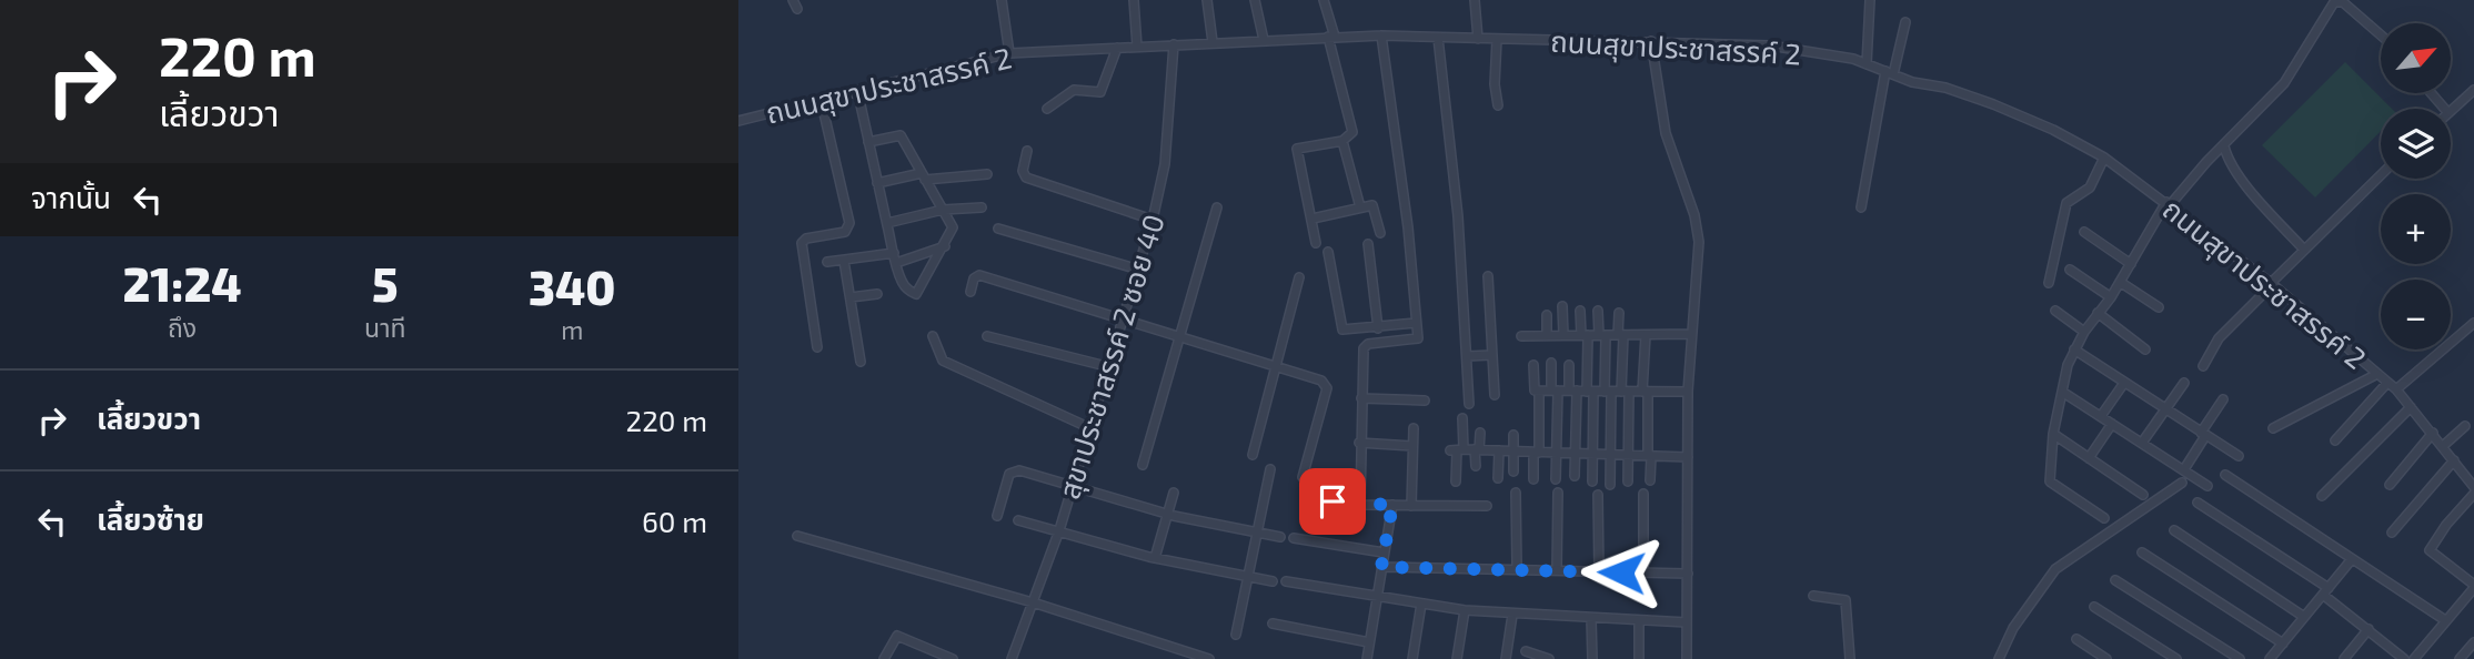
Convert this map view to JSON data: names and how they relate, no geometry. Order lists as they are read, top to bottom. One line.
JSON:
{"streets":{"street":["ถนนสุขาประชาสรรค์ 2","สุขาประชาสรรค์ 2 ซอย 40"]},"crossings":[["ถนนสุขาประชาสรรค์ 2","สุขาประชาสรรค์ 2 ซอย 40"]],"north":"top right","page":{"turn":["220 m","เลี้ยวขวา"],"map_buttons":["+","−"],"then":"จากนั้น","eta":["21:24","ถึง","5","นาที","340","m"],"list":[{"name":"เลี้ยวขวา","value":"220 m"},{"name":"เลี้ยวซ้าย","value":"60 m"}]}}
